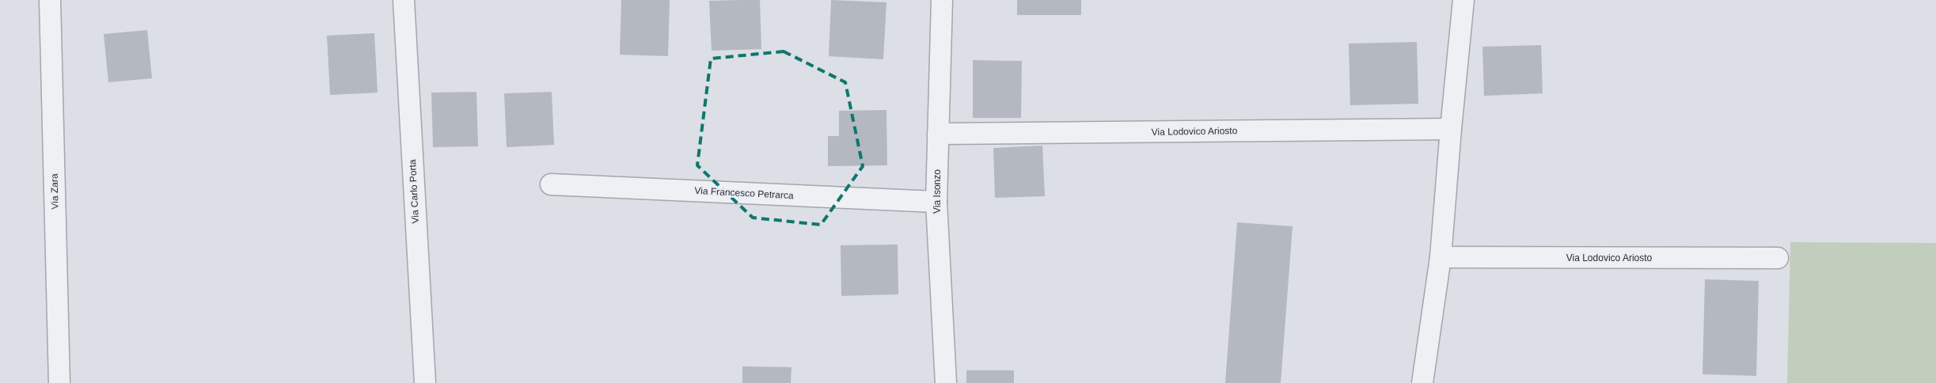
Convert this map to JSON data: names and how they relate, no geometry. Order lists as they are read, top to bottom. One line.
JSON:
{"streets":{"street":["Via Lodovico Ariosto","Via Zara","Via Carlo Porta","Via Isonzo","Via Francesco Petrarca"]},"crossings":[["Via Lodovico Ariosto","Via Isonzo"],["Via Isonzo","Via Francesco Petrarca"]]}
